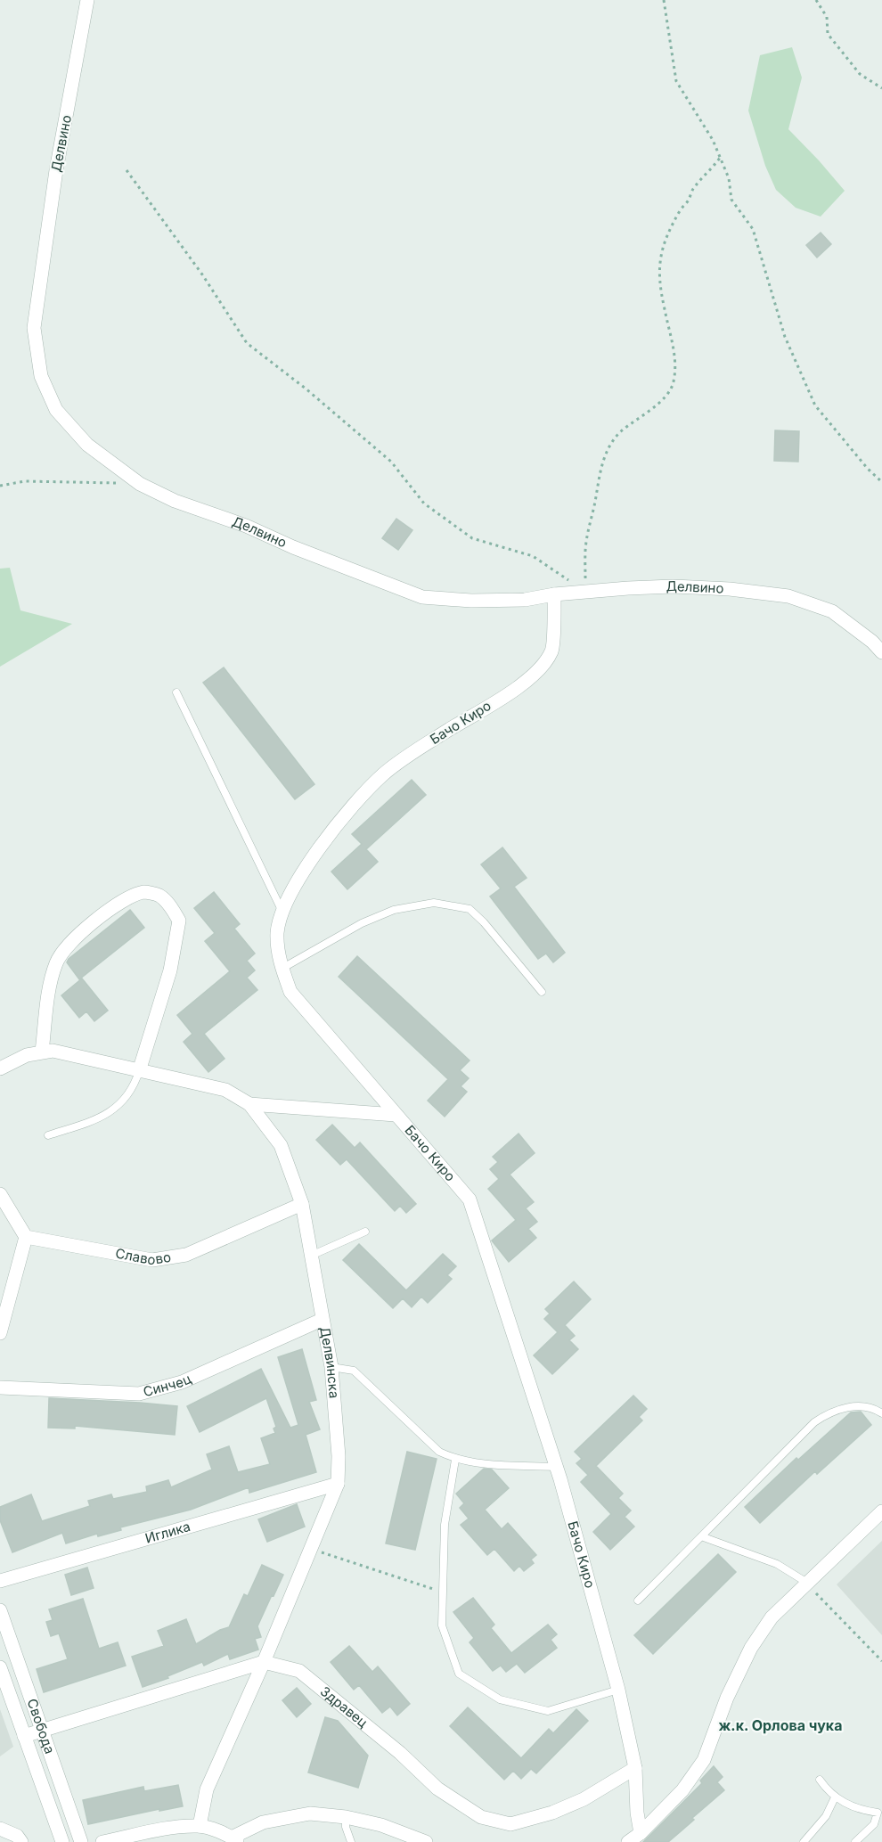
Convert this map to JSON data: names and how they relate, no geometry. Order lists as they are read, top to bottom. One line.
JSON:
{"streets":{"street":["Делвино","Бачо Киро","Славово","Делвинска","Синчец","Иглика","Здравец","Свобода"]},"crossings":[["Делвино","Бачо Киро"],["Бачо Киро","Здравец"],["Славово","Делвинска"],["Делвинска","Синчец"],["Делвинска","Иглика"],["Делвинска","Здравец"]],"districts":["ж.к. Орлова чука"]}
